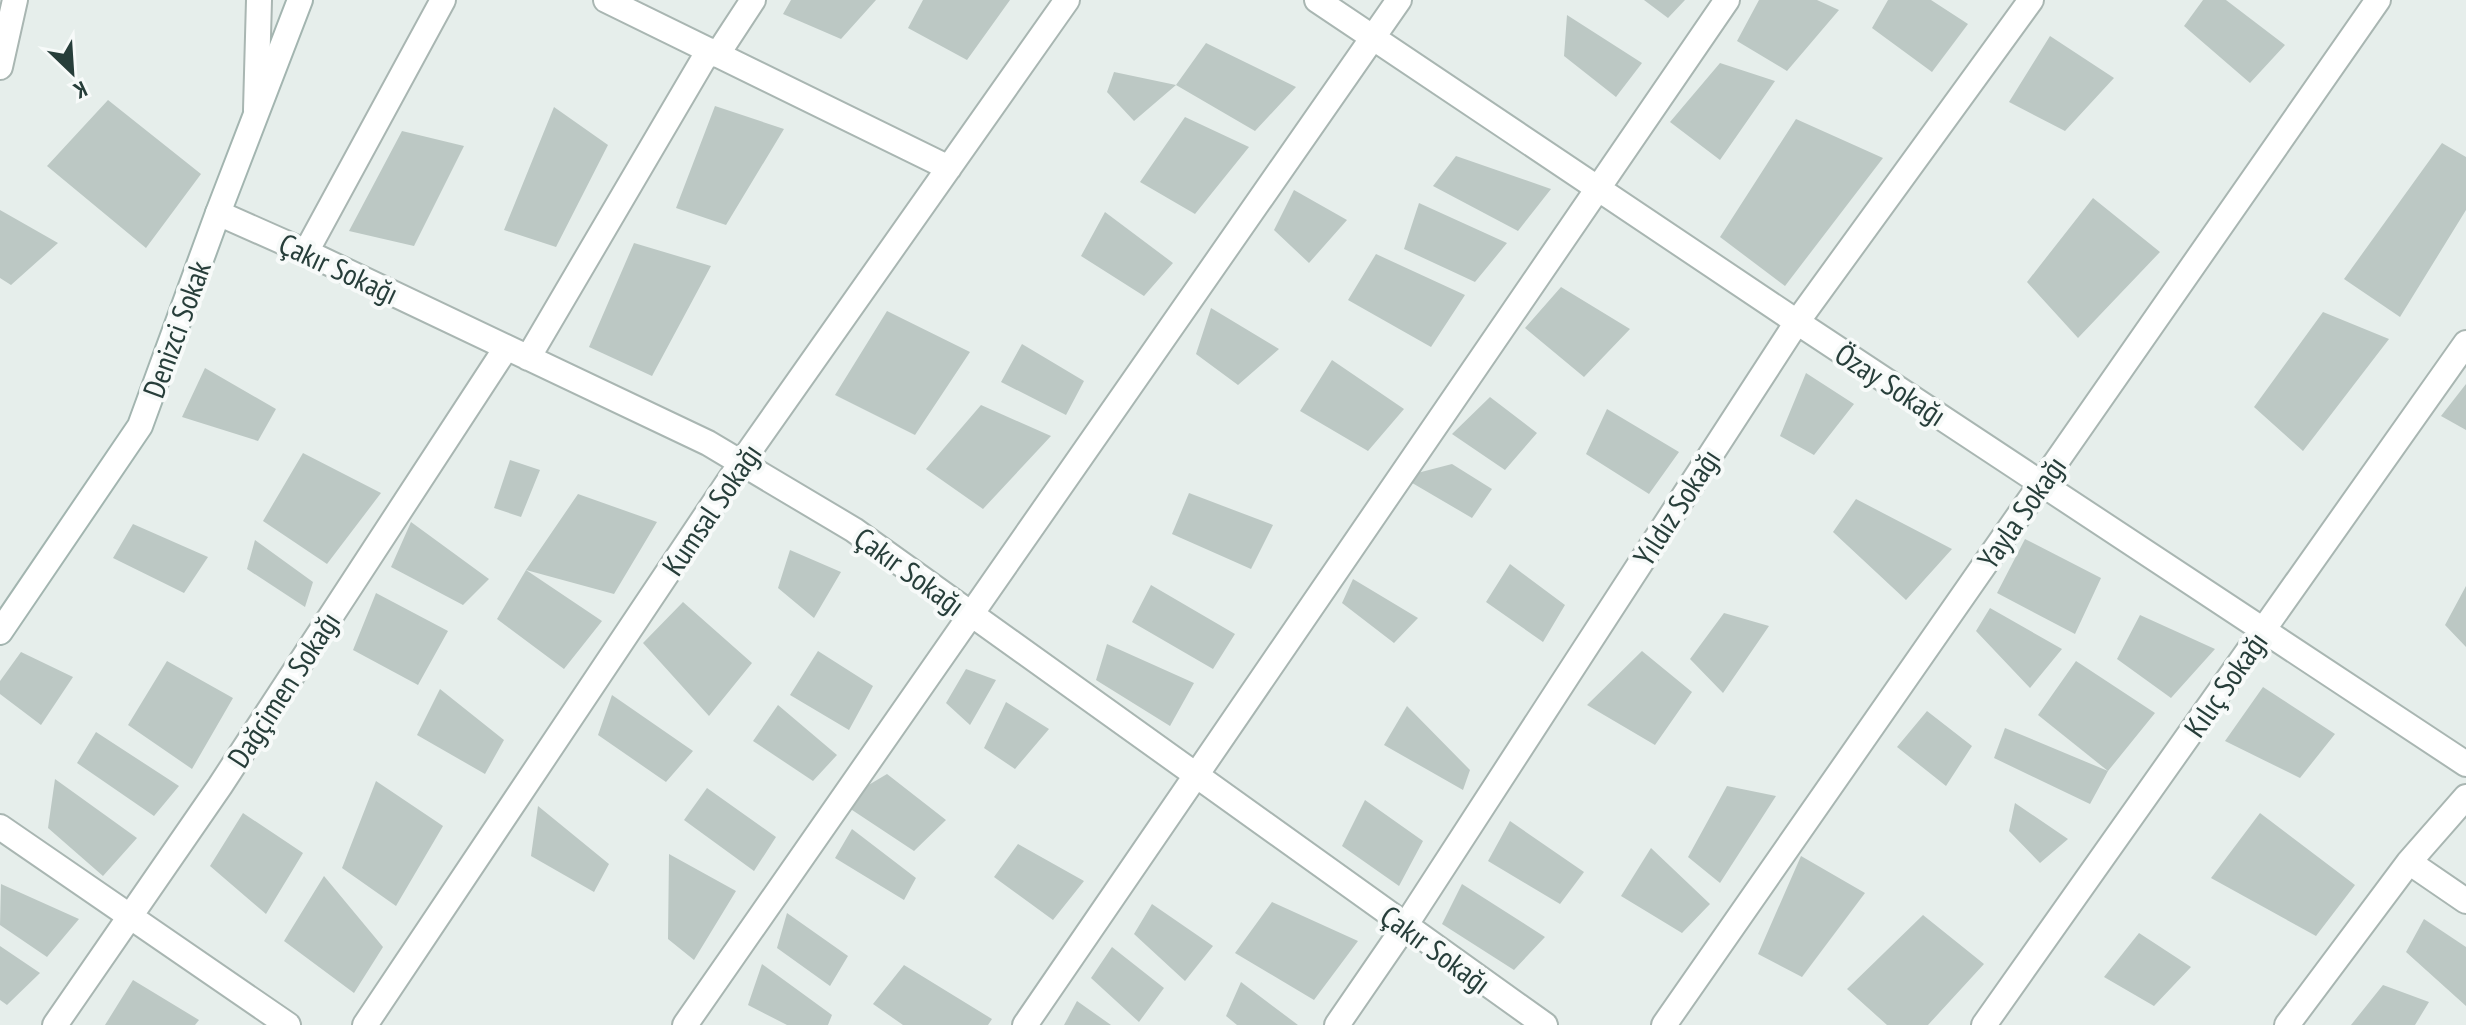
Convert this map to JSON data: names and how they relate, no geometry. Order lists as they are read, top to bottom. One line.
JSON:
{"streets":{"street":["Çakır Sokağı","Denizci Sokak","Özay Sokağı","Yıldız Sokağı","Kumsal Sokağı","Yayla Sokağı","Kılıç Sokağı","Dağçimen Sokağı"]},"crossings":[["Çakır Sokağı","Denizci Sokak"],["Çakır Sokağı","Yıldız Sokağı"],["Çakır Sokağı","Kumsal Sokağı"],["Çakır Sokağı","Dağçimen Sokağı"],["Özay Sokağı","Yıldız Sokağı"],["Özay Sokağı","Yayla Sokağı"],["Özay Sokağı","Kılıç Sokağı"]],"north":"bottom right"}
